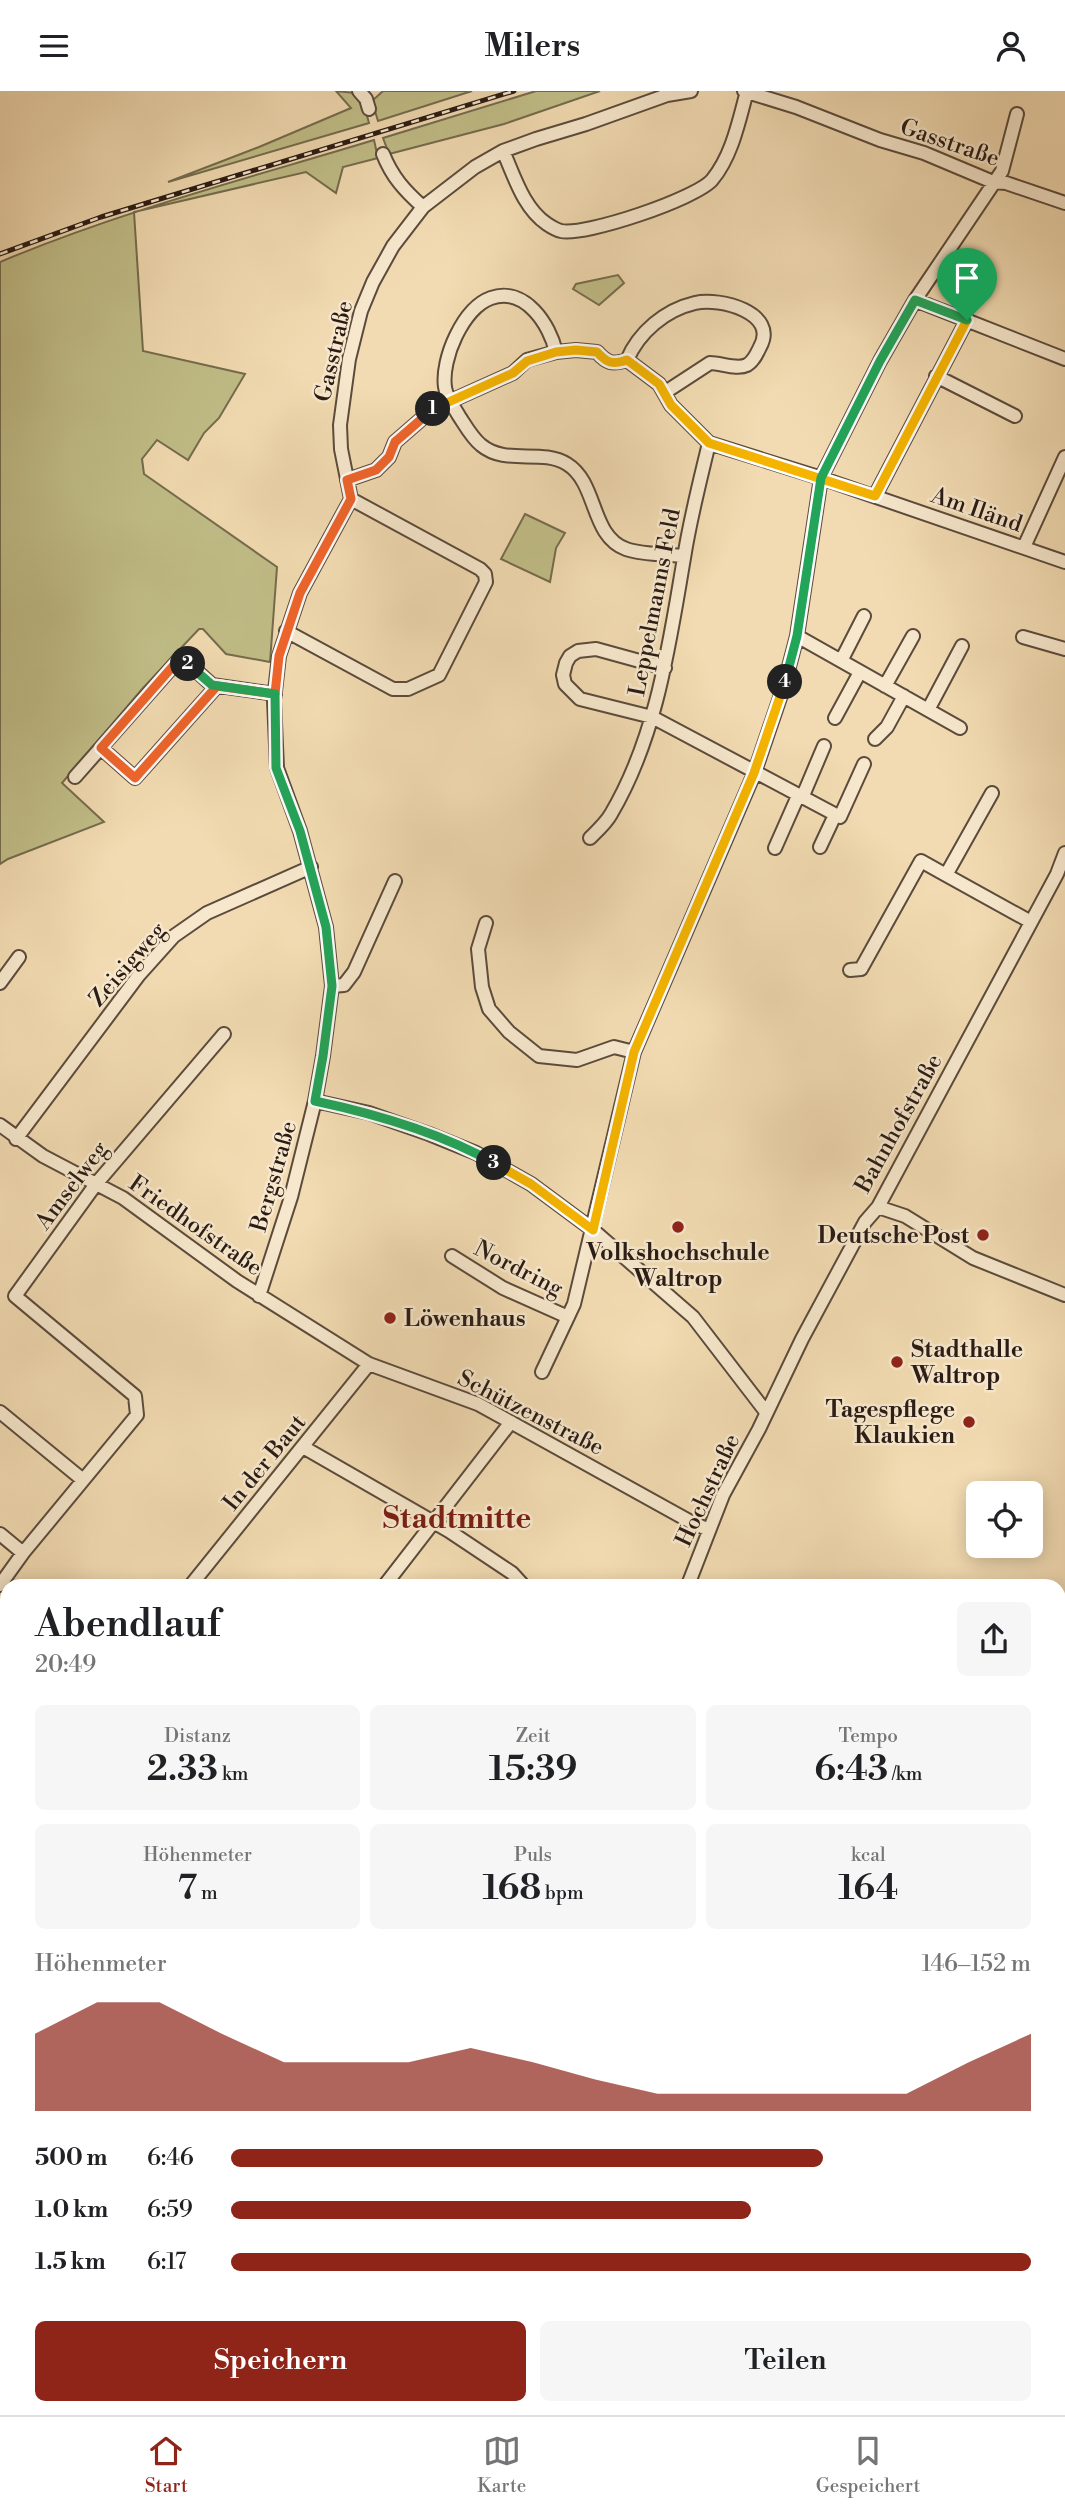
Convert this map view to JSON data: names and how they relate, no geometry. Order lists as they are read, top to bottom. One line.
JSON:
{"streets":{"street":["Gasstraße","Am Iländ","Leppelmanns Feld","Zeisigweg","Bahnhofstraße","Bergstraße","Amselweg","Friedhofstraße","Nordring","Schützenstraße","In der Baut","Hochstraße"]},"crossings":[["Gasstraße","Bergstraße"],["Gasstraße","Nordring"],["Am Iländ","Leppelmanns Feld"],["Am Iländ","Nordring"],["Zeisigweg","Bergstraße"],["Zeisigweg","Friedhofstraße"],["Bahnhofstraße","Hochstraße"],["Bergstraße","Friedhofstraße"],["Bergstraße","Schützenstraße"],["Amselweg","Friedhofstraße"],["Friedhofstraße","Schützenstraße"],["Schützenstraße","In der Baut"],["Schützenstraße","Hochstraße"]],"districts":["Stadtmitte"],"places":["Volkshochschule Waltrop","Deutsche Post","Löwenhaus","Stadthalle Waltrop","Tagespflege Klaukien"],"page":{"header":"Milers","pins":["1","2","4","3"],"heading":["Abendlauf","20:49"],"stats":[["Distanz","2.33 km"],["Zeit","15:39"],["Tempo","6:43 /km"],["Höhenmeter","7 m"],["Puls","168 bpm"],["kcal","164"]],"chart":["Höhenmeter","146–152 m"],"list":[{"name":"500 m","note":"6:46"},{"name":"1.0 km","note":"6:59"},{"name":"1.5 km","note":"6:17"}],"buttons":["Speichern","Teilen"],"tabs":["Start","Karte","Gespeichert"]}}
